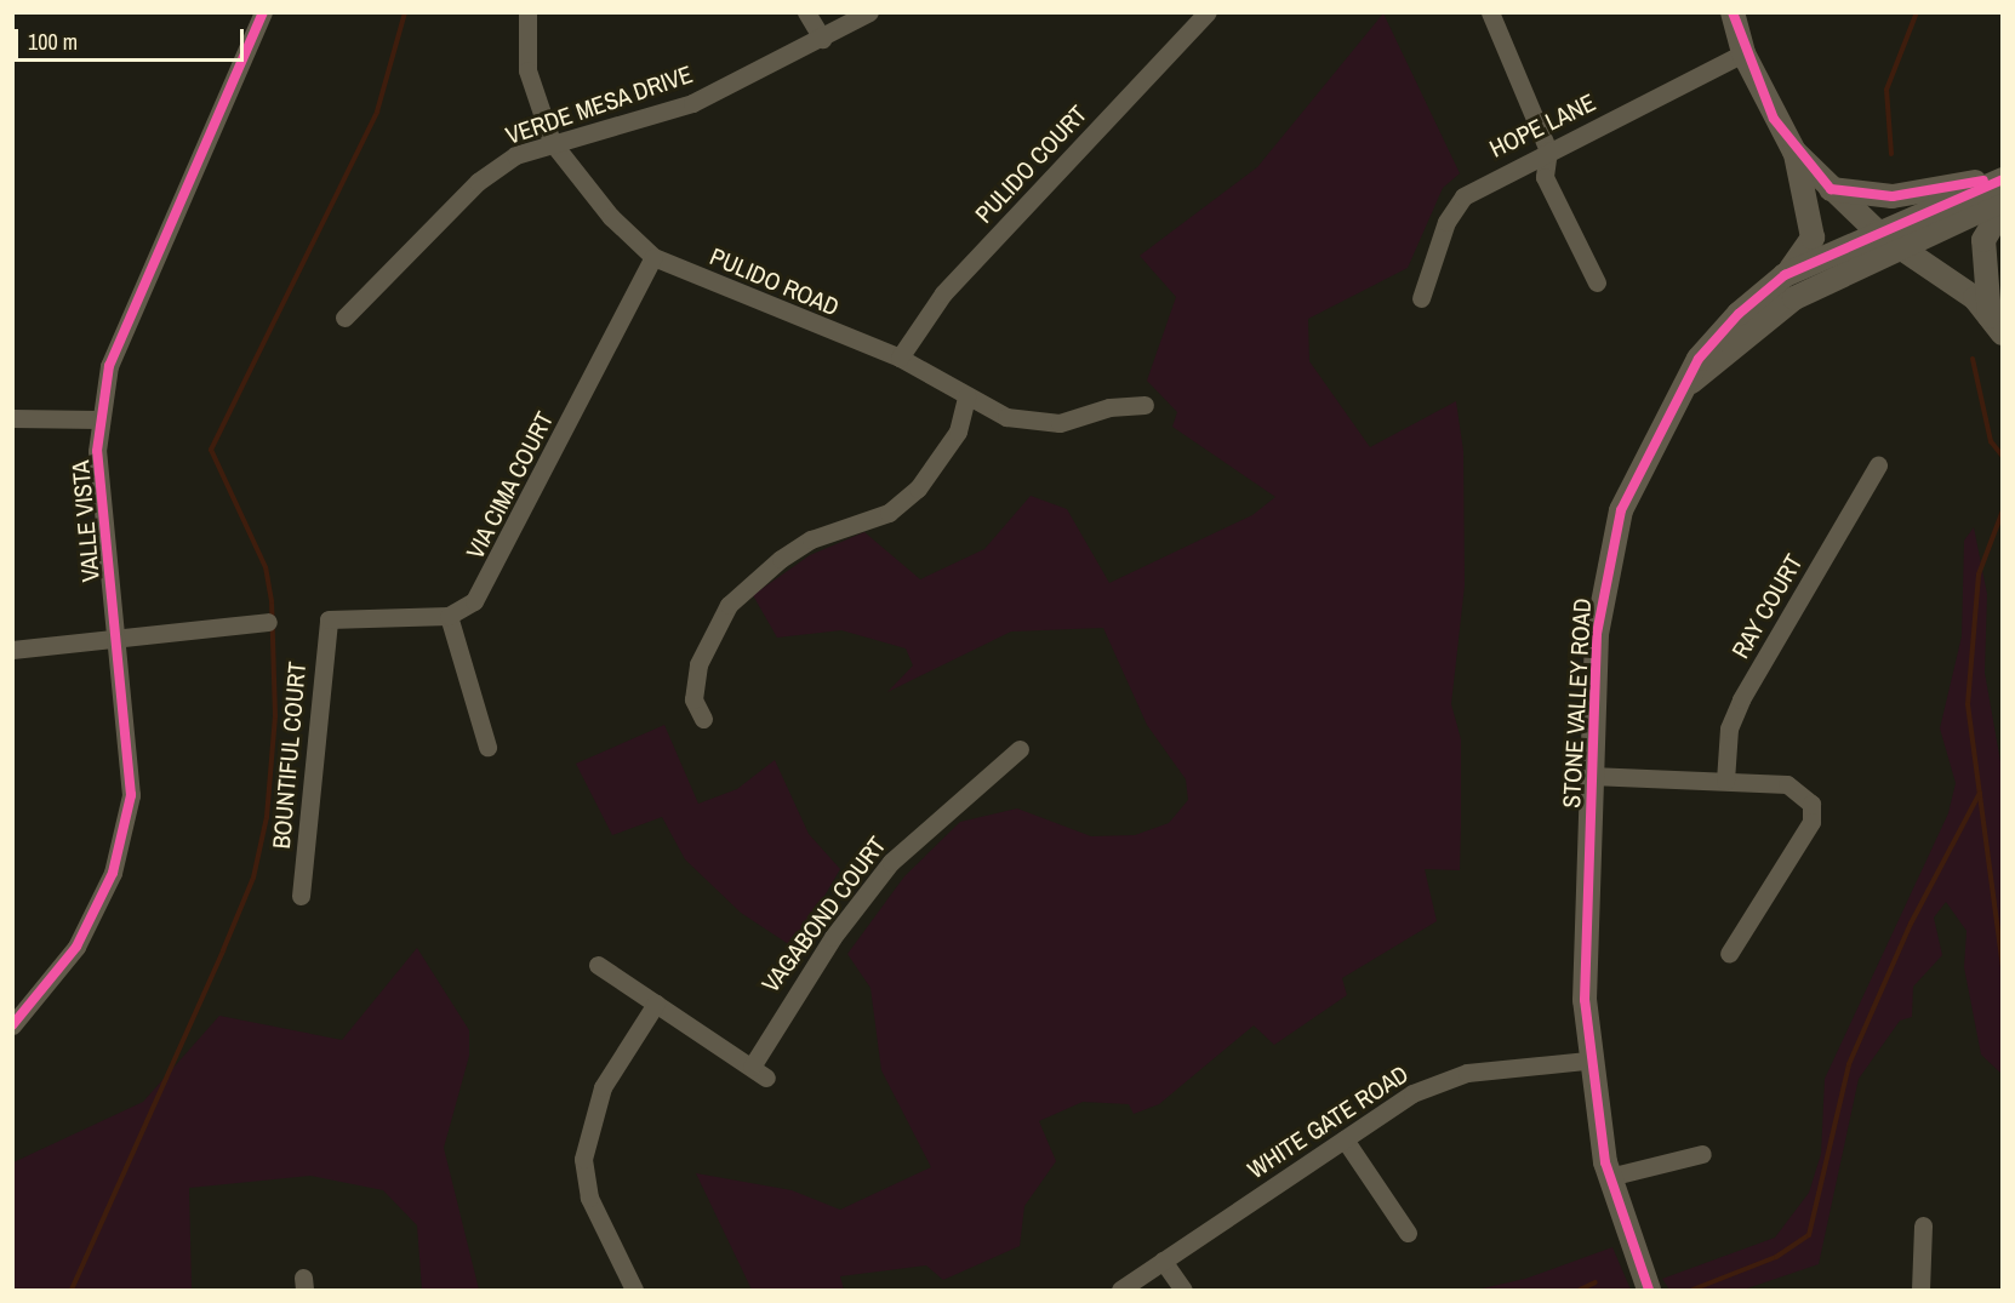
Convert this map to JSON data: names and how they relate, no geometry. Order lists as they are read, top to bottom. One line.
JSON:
{"streets":{"street":["VERDE MESA DRIVE","HOPE LANE","PULIDO COURT","PULIDO ROAD","VIA CIMA COURT","VALLE VISTA","RAY COURT","STONE VALLEY ROAD","BOUNTIFUL COURT","VAGABOND COURT","WHITE GATE ROAD"]},"crossings":[["VERDE MESA DRIVE","PULIDO ROAD"],["PULIDO COURT","PULIDO ROAD"],["PULIDO ROAD","VIA CIMA COURT"],["VIA CIMA COURT","BOUNTIFUL COURT"],["STONE VALLEY ROAD","WHITE GATE ROAD"]],"scale_bar":"100 m"}
